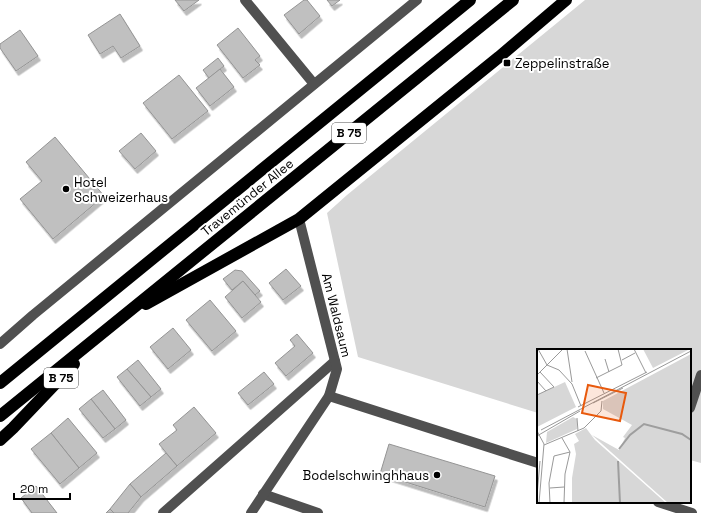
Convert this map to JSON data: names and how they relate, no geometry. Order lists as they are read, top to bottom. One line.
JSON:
{"streets":{"highway":["B 75","Travemünder Allee"],"street":["Am Waldsaum"]},"crossings":[["B 75","Travemünder Allee"]],"places":{"transit":["Zeppelinstraße"],"other":["Hotel Schweizerhaus","Bodelschwinghhaus"]},"scale_bar":"20 m"}
